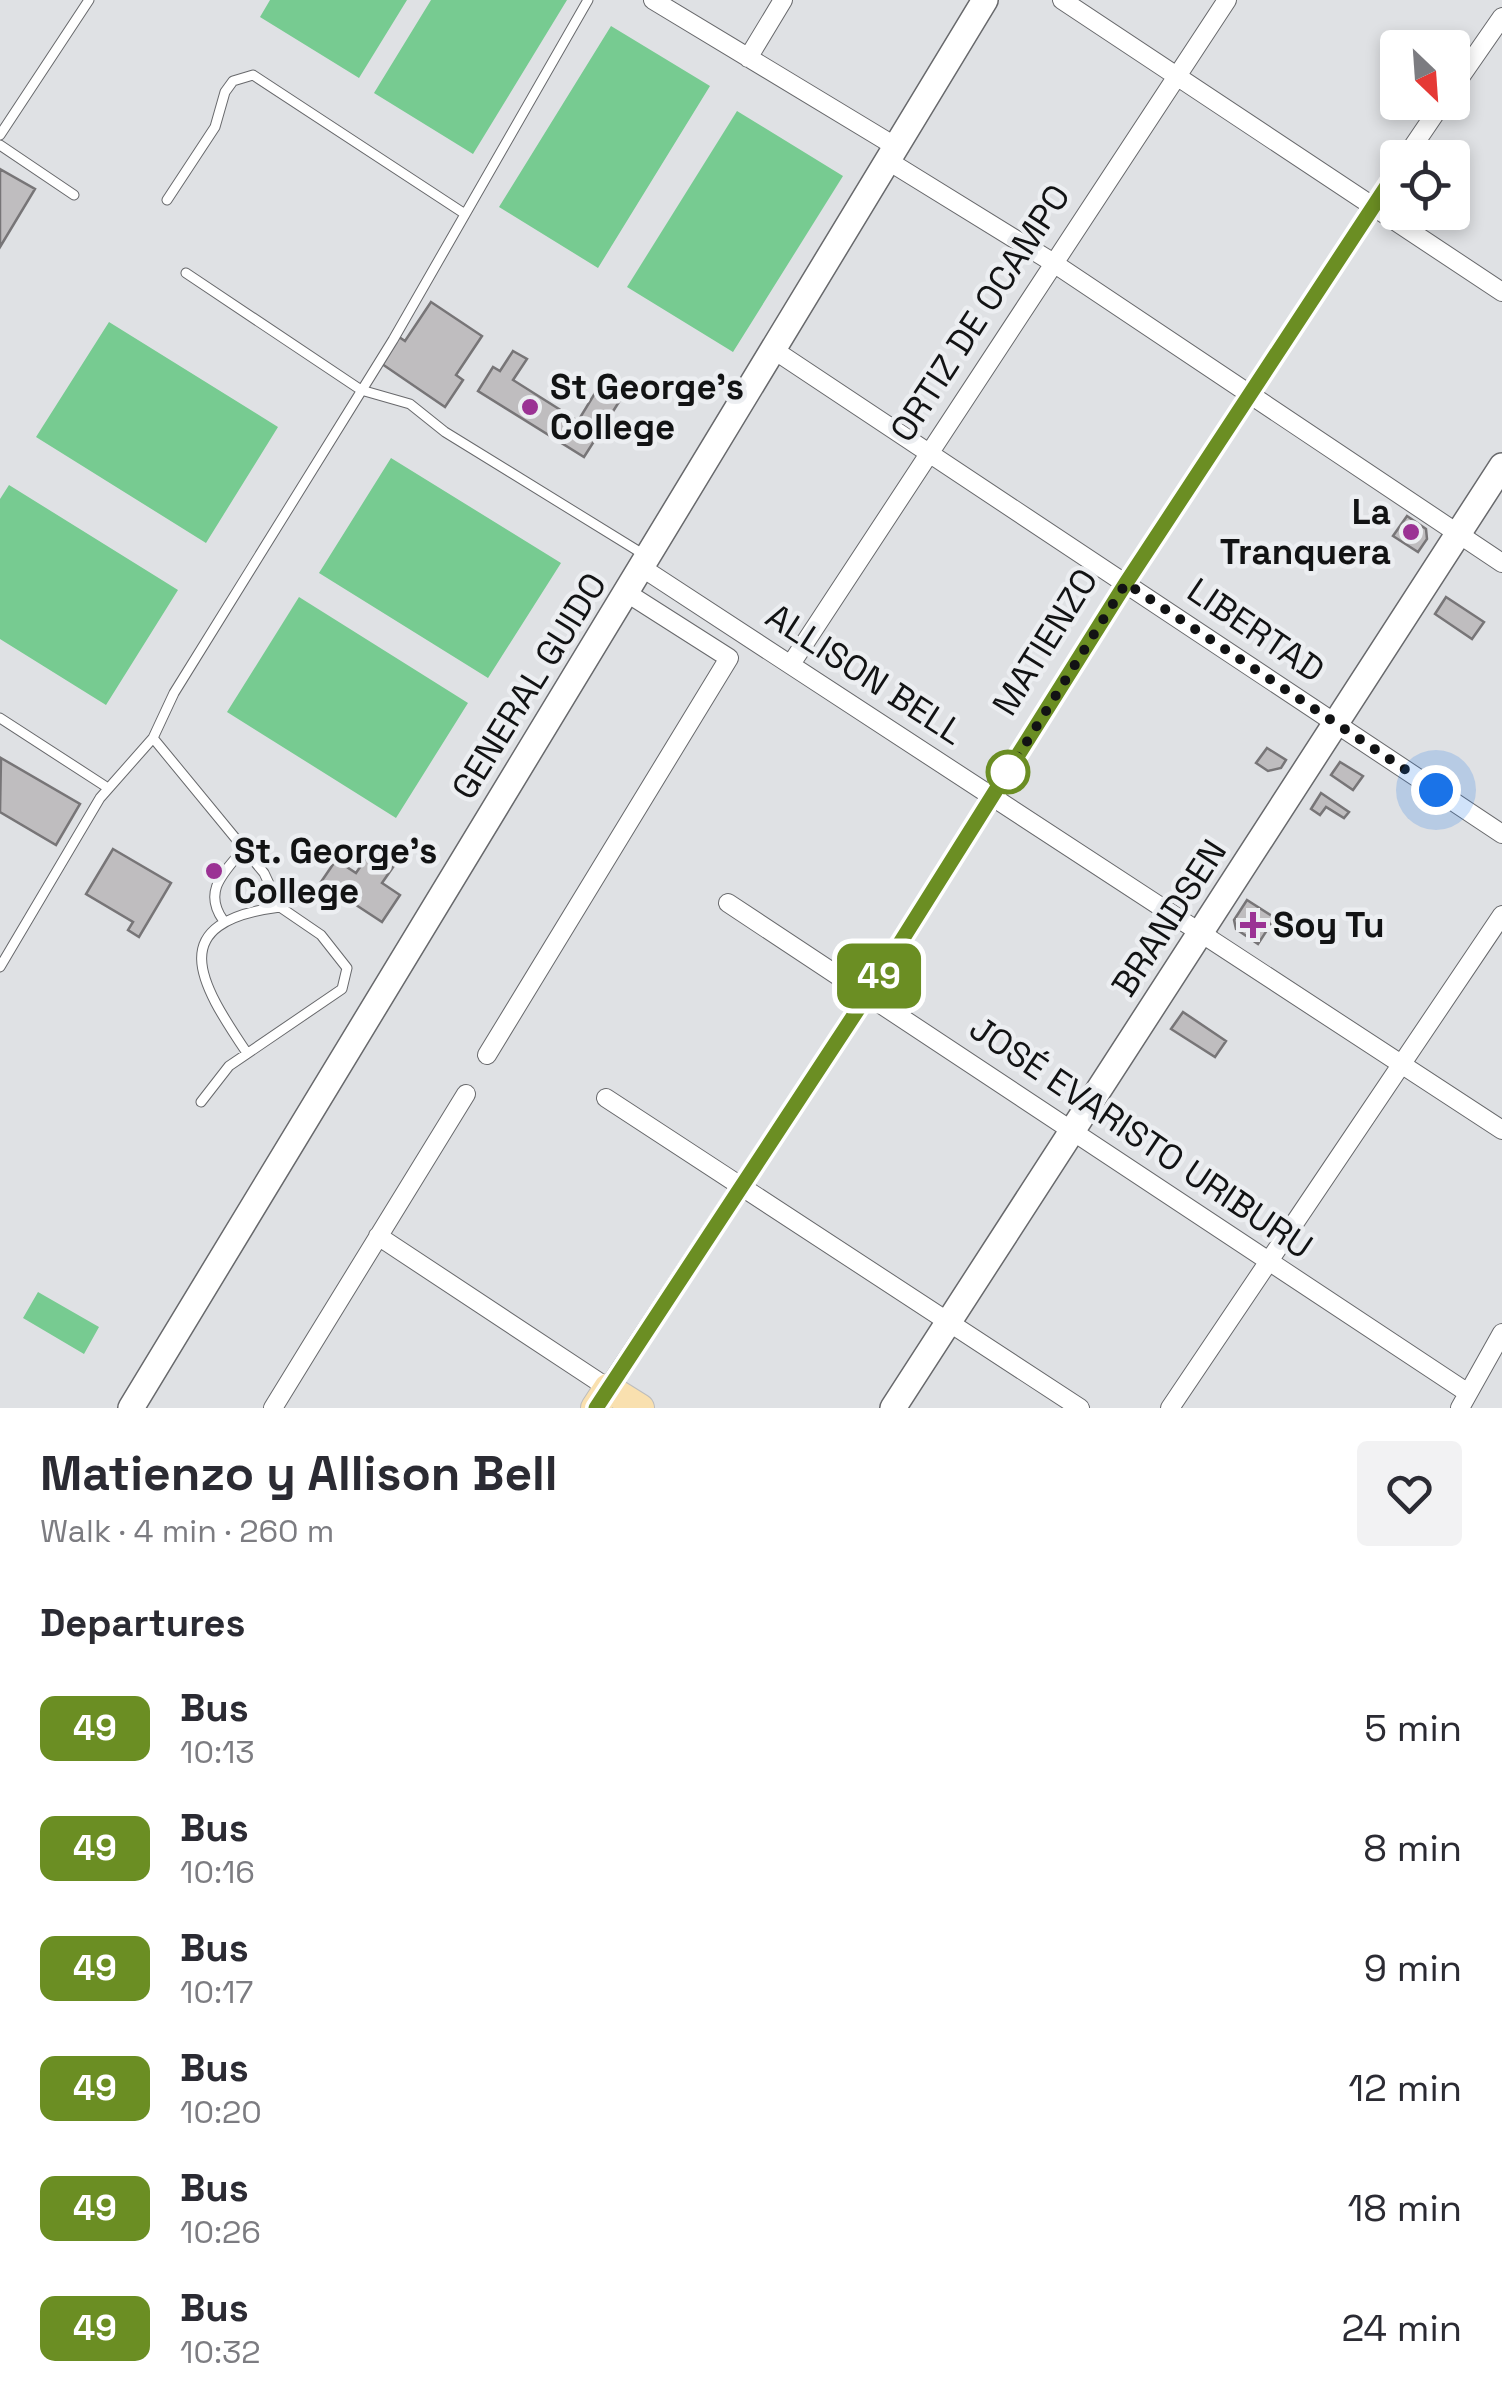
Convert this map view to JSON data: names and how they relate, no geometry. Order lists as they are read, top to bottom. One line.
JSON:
{"streets":{"main road":["GENERAL GUIDO","BRANDSEN"],"street":["ORTIZ DE OCAMPO","LIBERTAD","MATIENZO","ALLISON BELL","JOSÉ EVARISTO URIBURU"]},"crossings":[["ORTIZ DE OCAMPO","LIBERTAD"],["ORTIZ DE OCAMPO","ALLISON BELL"],["LIBERTAD","MATIENZO"],["LIBERTAD","GENERAL GUIDO"],["LIBERTAD","BRANDSEN"],["MATIENZO","ALLISON BELL"],["MATIENZO","JOSÉ EVARISTO URIBURU"],["ALLISON BELL","GENERAL GUIDO"],["ALLISON BELL","BRANDSEN"],["BRANDSEN","JOSÉ EVARISTO URIBURU"]],"places":{"other":["St George's College","La Tranquera","St. George's College"],"health":["Soy Tu"]},"lines":["bus line 49"],"north":"bottom right","page":{"on_map":"49","heading":[["Matienzo y Allison Bell","Walk · 4 min · 260 m"],"Departures"],"list":[{"mark":"49","name":"Bus","note":"10:13","value":"5 min"},{"mark":"49","name":"Bus","note":"10:16","value":"8 min"},{"mark":"49","name":"Bus","note":"10:17","value":"9 min"},{"mark":"49","name":"Bus","note":"10:20","value":"12 min"},{"mark":"49","name":"Bus","note":"10:26","value":"18 min"},{"mark":"49","name":"Bus","note":"10:32","value":"24 min"}]}}
